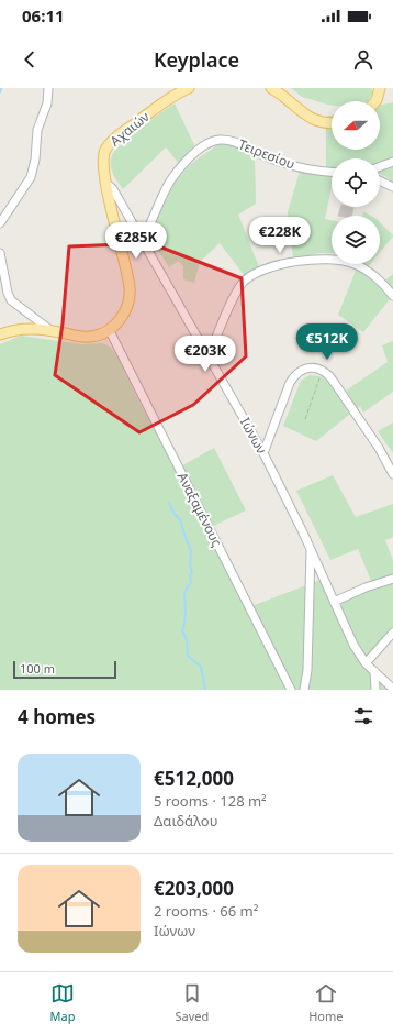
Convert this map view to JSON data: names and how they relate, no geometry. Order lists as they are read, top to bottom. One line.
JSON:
{"streets":{"main road":["Αχαιών"],"street":["Τειρεσίου","Ιώνων","Αναξαμένους"]},"crossings":[["Αχαιών","Ιώνων"],["Αχαιών","Αναξαμένους"],["Τειρεσίου","Ιώνων"]],"scale_bar":"100 m","north":"left","page":{"status":"06:11","header":"Keyplace","price":["€228K","€285K","€512K","€203K"],"scale":"100 m","heading":"4 homes","list":[{"name":"€512,000","note":"5 rooms · 128 m² · Δαιδάλου"},{"name":"€203,000","note":"2 rooms · 66 m² · Ιώνων"}],"tabs":["Map","Saved","Home"]}}
